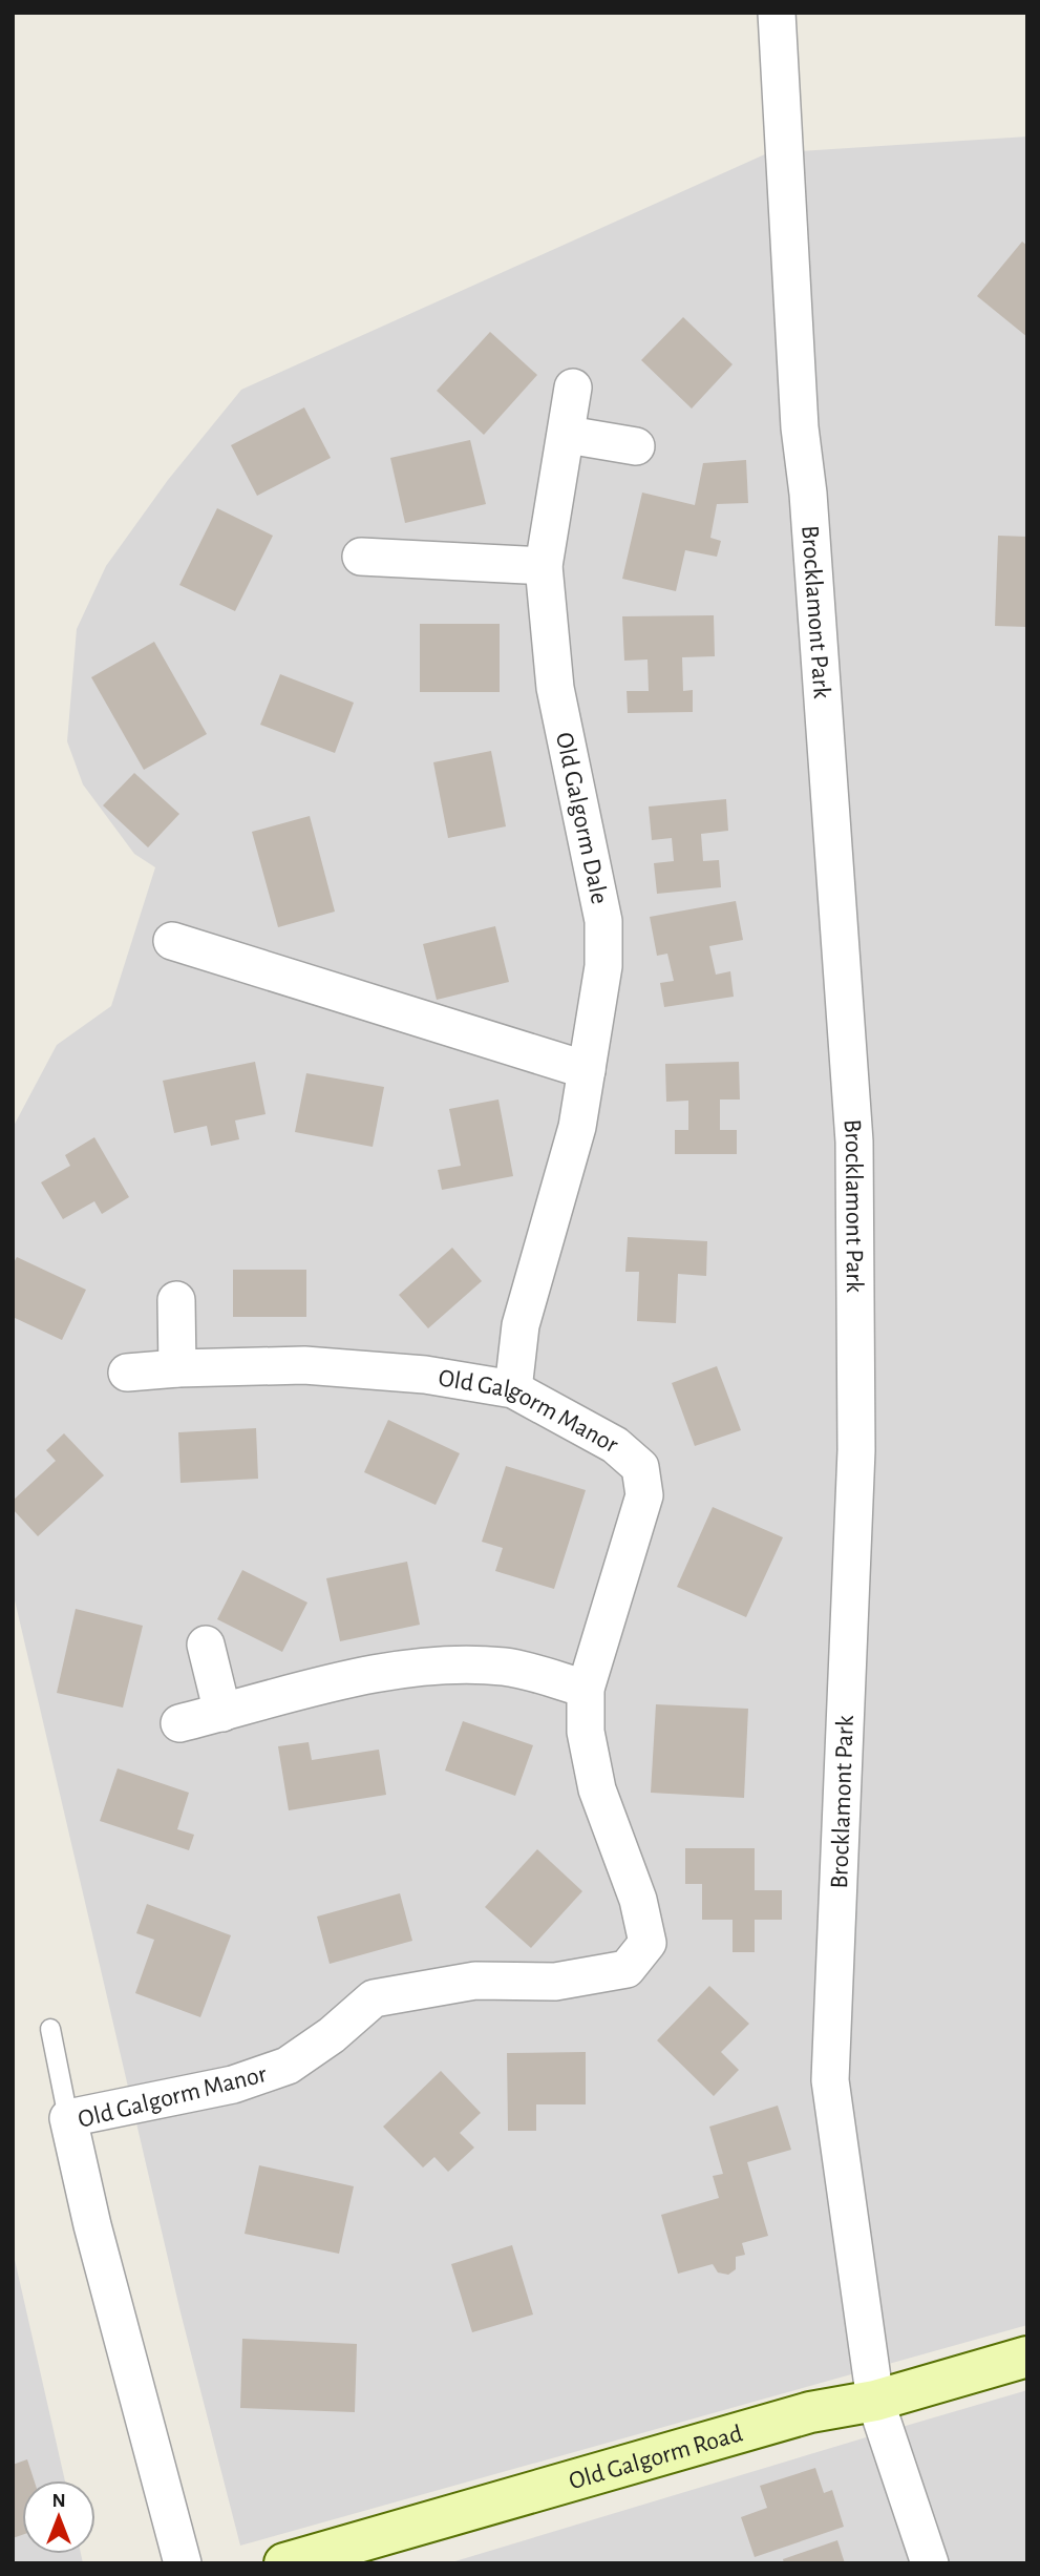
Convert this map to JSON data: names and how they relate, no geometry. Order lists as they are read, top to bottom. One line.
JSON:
{"streets":{"street":["Brocklamont Park","Old Galgorm Dale","Old Galgorm Manor","Old Galgorm Road"]},"crossings":[["Brocklamont Park","Old Galgorm Road"],["Old Galgorm Dale","Old Galgorm Manor"]],"north":"top"}
